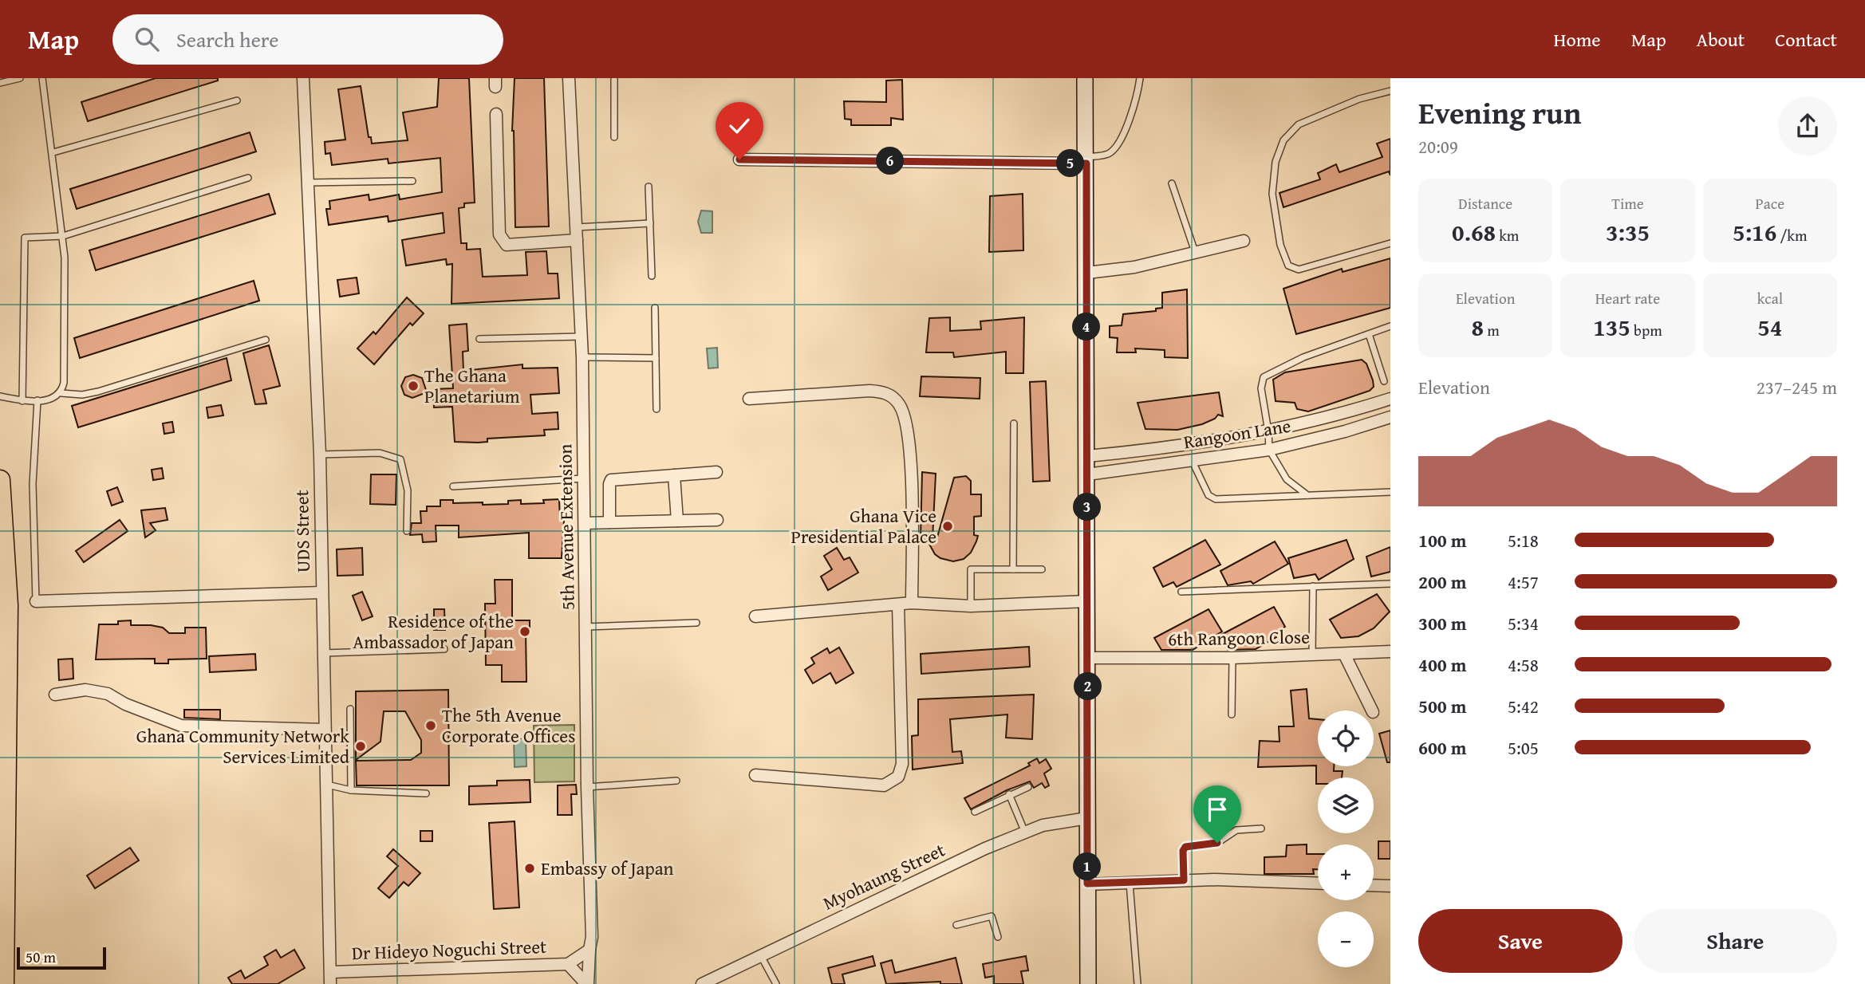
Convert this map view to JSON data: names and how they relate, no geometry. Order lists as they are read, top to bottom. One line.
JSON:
{"streets":{"street":["Rangoon Lane","5th Avenue Extension","UDS Street","6th Rangoon Close","Myohaung Street","Dr Hideyo Noguchi Street"]},"crossings":[["UDS Street","Dr Hideyo Noguchi Street"]],"places":["The Ghana Planetarium","Ghana Vice Presidential Palace","Residence of the Ambassador of Japan","The 5th Avenue Corporate Offices","Ghana Community Network Services Limited","Embassy of Japan"],"scale_bar":"50 m","page":{"header":"Map","search":"Search here","nav":["Home","Map","About","Contact"],"heading":["Evening run","20:09"],"pins":["6","5","4","3","2","1"],"stats":[["Distance","0.68 km"],["Time","3:35"],["Pace","5:16 /km"],["Elevation","8 m"],["Heart rate","135 bpm"],["kcal","54"]],"chart":["Elevation","237–245 m"],"list":[{"name":"100 m","note":"5:18"},{"name":"200 m","note":"4:57"},{"name":"300 m","note":"5:34"},{"name":"400 m","note":"4:58"},{"name":"500 m","note":"5:42"},{"name":"600 m","note":"5:05"}],"map_buttons":["+","−"],"buttons":["Save","Share"],"scale":"50 m"}}
